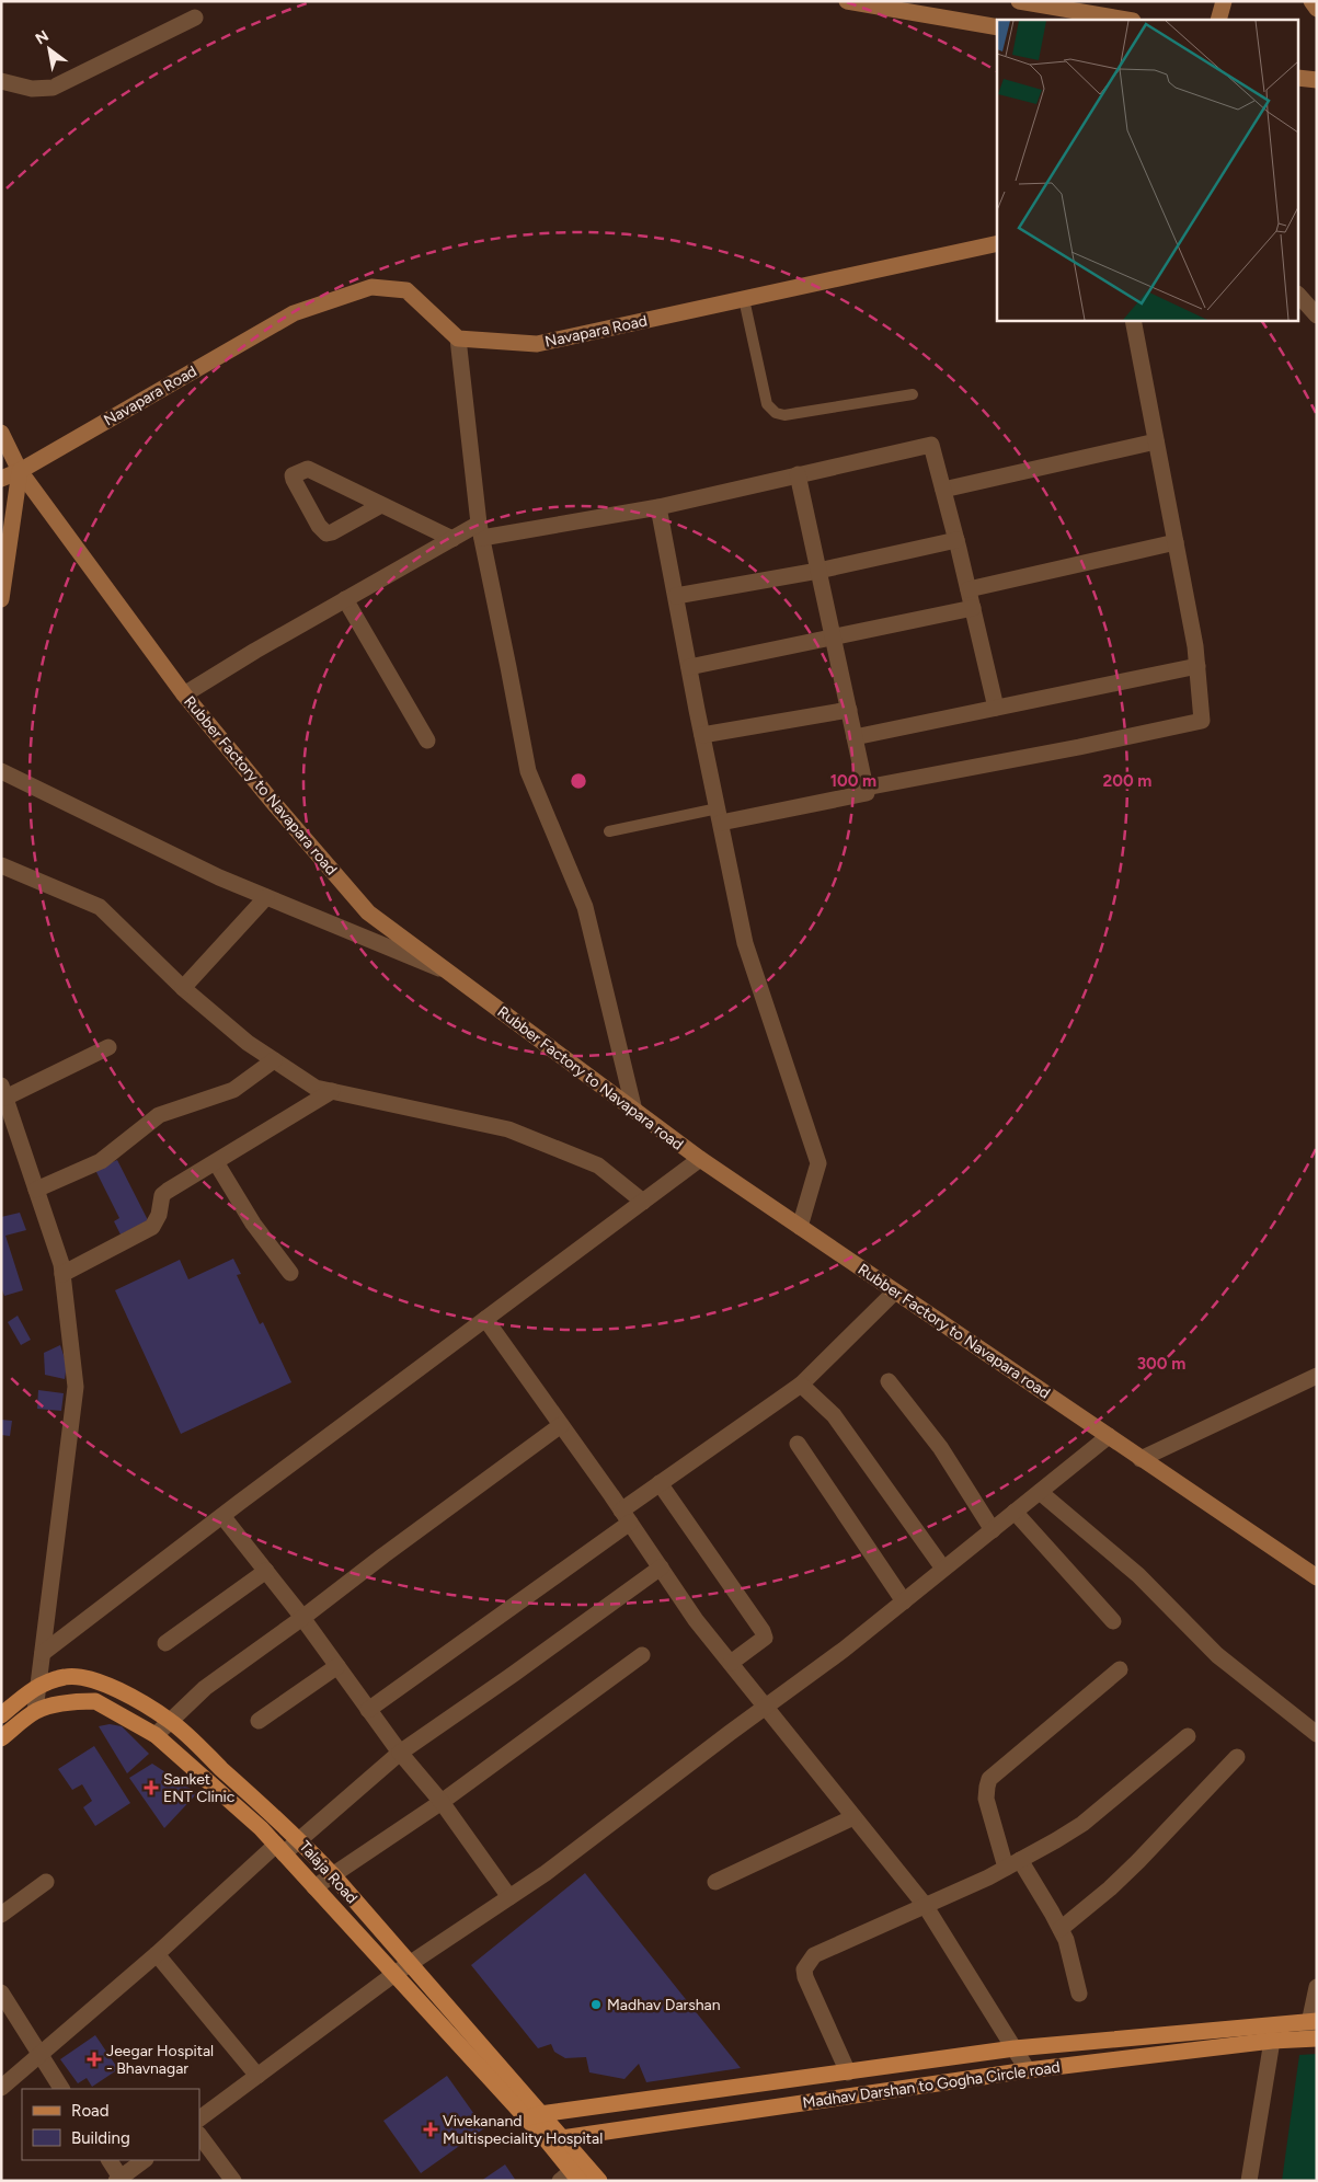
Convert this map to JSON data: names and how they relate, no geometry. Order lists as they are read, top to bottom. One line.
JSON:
{"streets":{"main road":["Talaja Road","Madhav Darshan to Gogha Circle road"],"street":["Navapara Road","Rubber Factory to Navapara road"]},"crossings":[["Navapara Road","Rubber Factory to Navapara road"],["Talaja Road","Madhav Darshan to Gogha Circle road"]],"places":{"health":["Sanket ENT Clinic","Jeegar Hospital - Bhavnagar","Vivekanand Multispeciality Hospital"],"other":["Madhav Darshan"]},"legend":["Road","Building"],"north":"top left","rings":["100 m","200 m","300 m"]}
